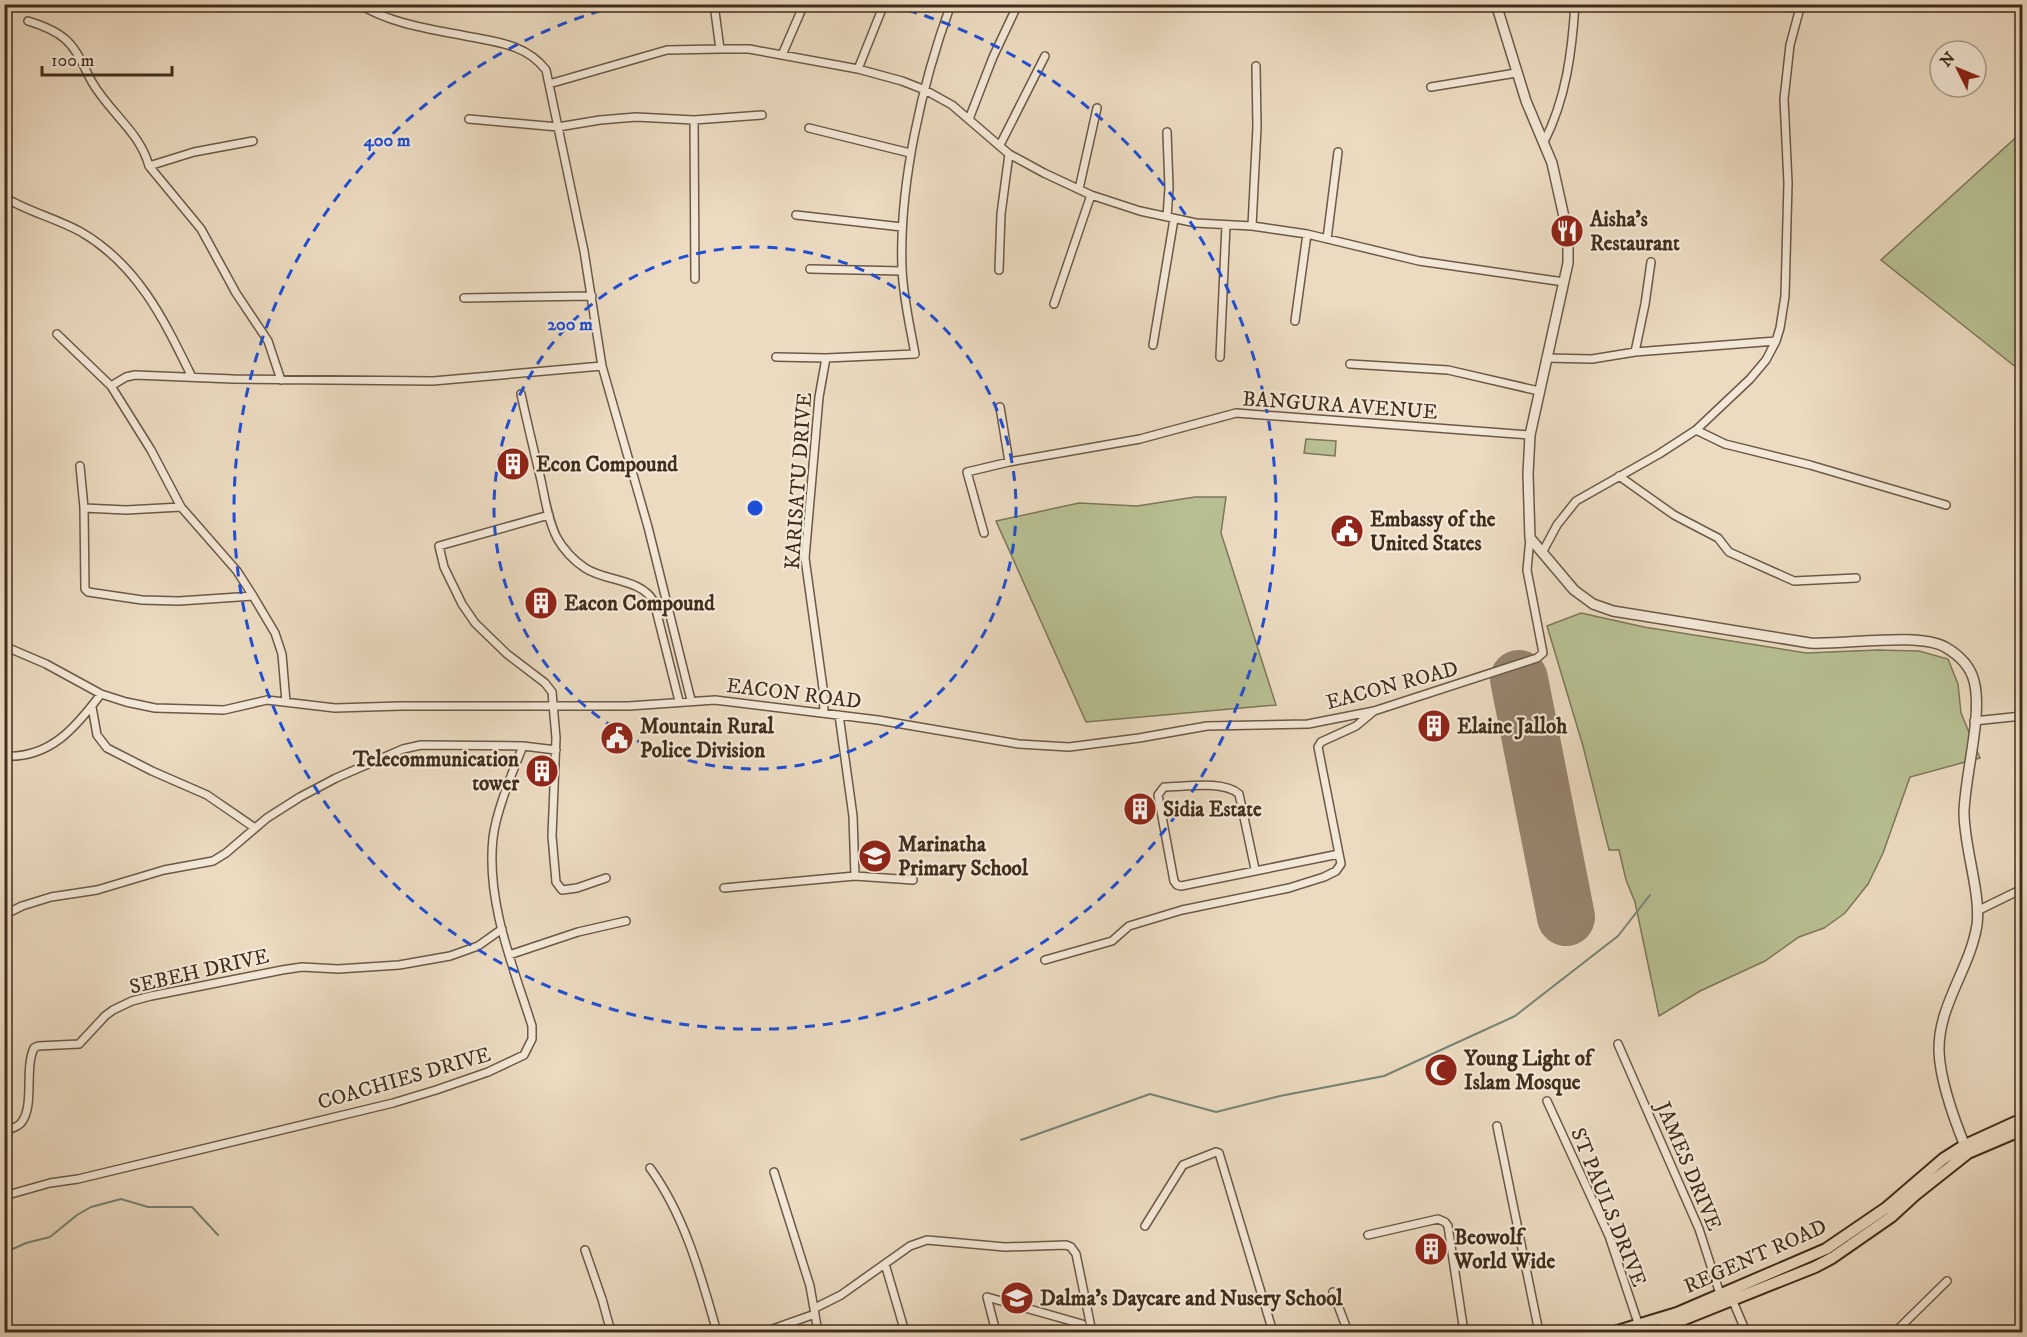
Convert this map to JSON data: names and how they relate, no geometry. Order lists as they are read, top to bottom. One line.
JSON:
{"streets":{"main road":["REGENT ROAD"],"street":["BANGURA AVENUE","KARISATU DRIVE","EACON ROAD","SEBEH DRIVE","COACHIES DRIVE","JAMES DRIVE","ST PAULS DRIVE"]},"crossings":[["KARISATU DRIVE","EACON ROAD"],["SEBEH DRIVE","COACHIES DRIVE"],["JAMES DRIVE","REGENT ROAD"],["ST PAULS DRIVE","REGENT ROAD"]],"places":{"restaurant":["Aisha’s Restaurant"],"building":["Econ Compound","Eacon Compound","Elaine Jalloh","Telecommunication tower","Sidia Estate","Beowolf World Wide"],"public building":["Embassy of the United States","Mountain Rural Police Division"],"school or university":["Marinatha Primary School","Dalma's Daycare and Nusery School"],"mosque":["Young Light of Islam Mosque"]},"scale_bar":"100 m","north":"top left","rings":["400 m","200 m"]}
